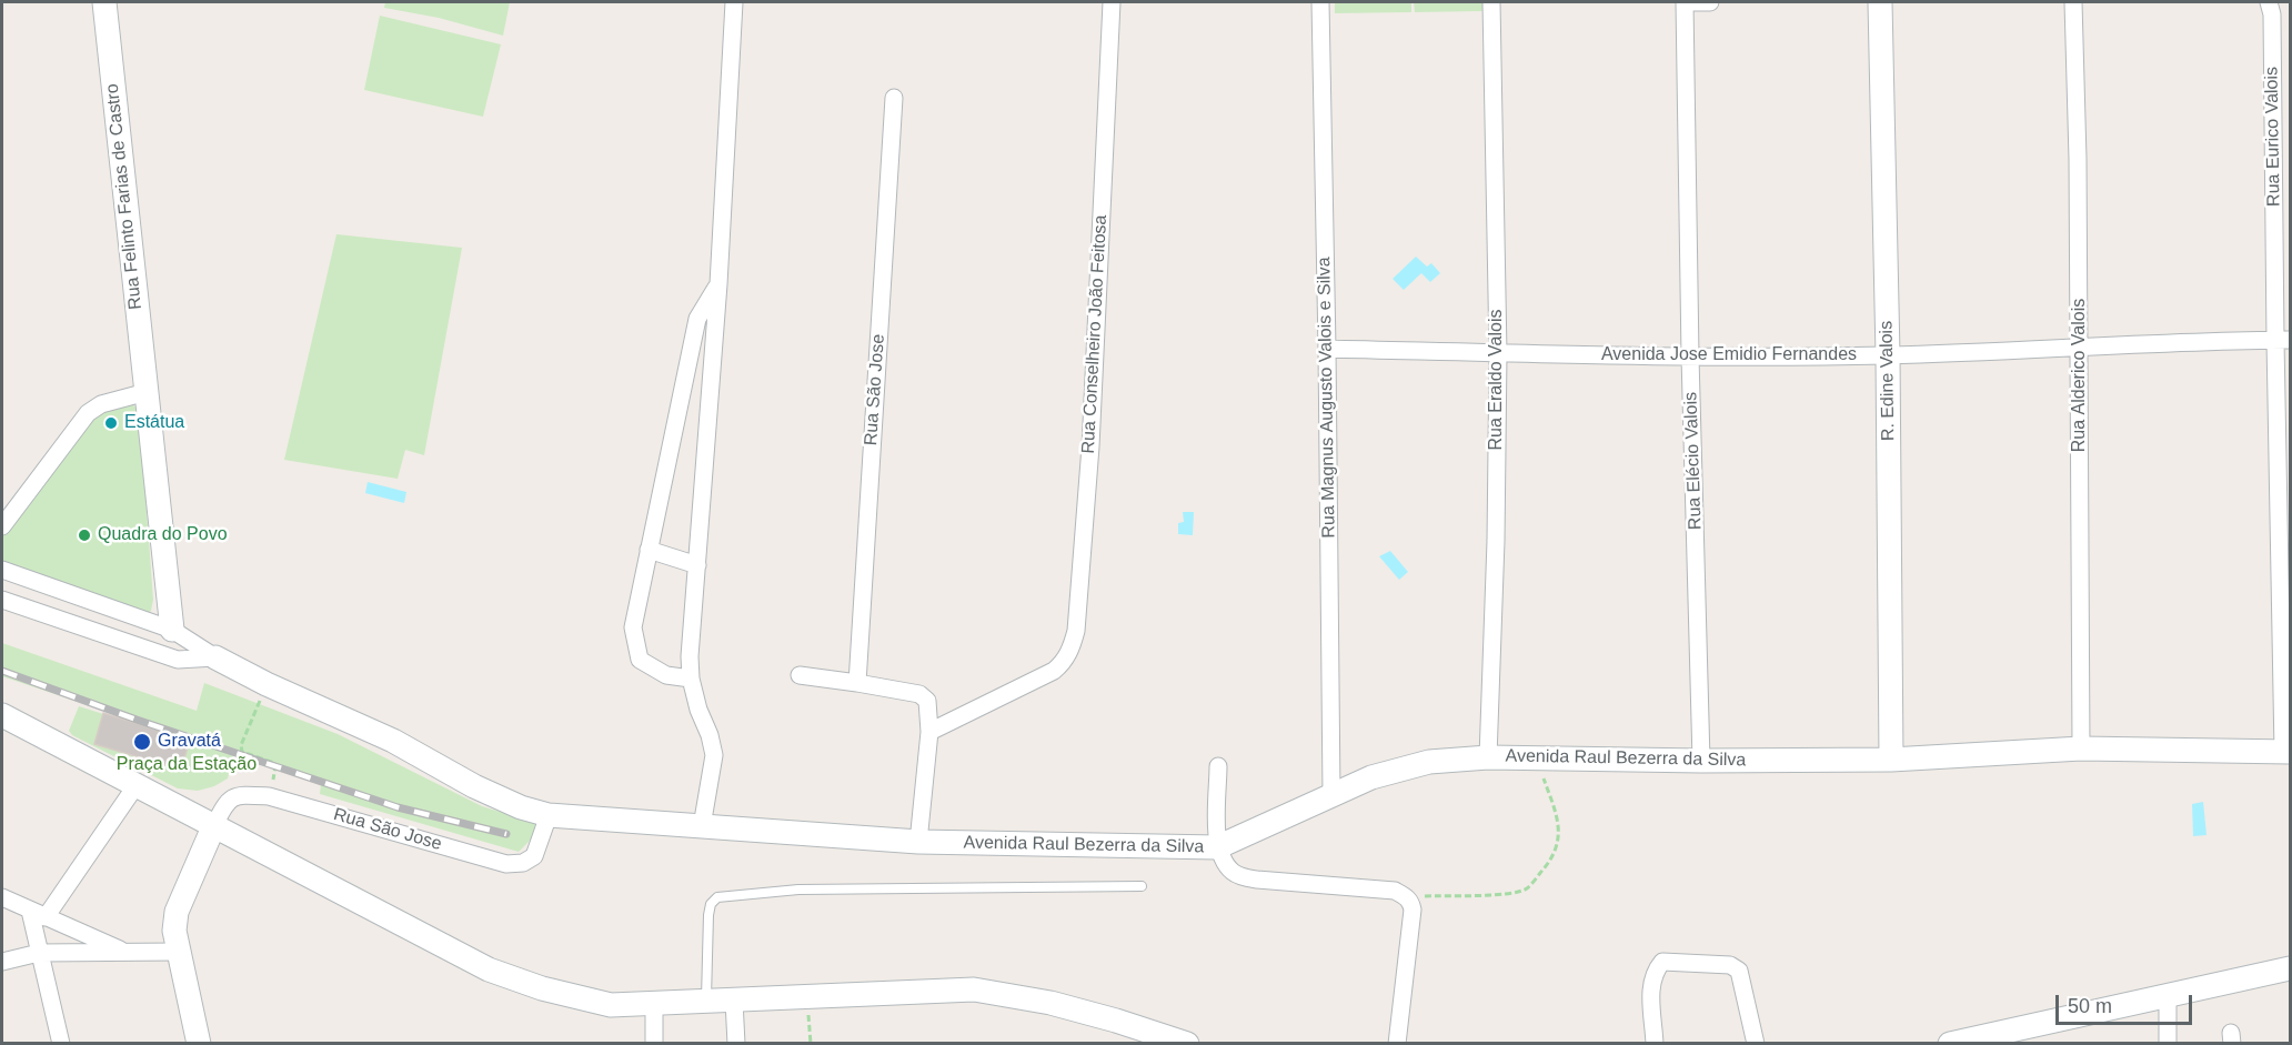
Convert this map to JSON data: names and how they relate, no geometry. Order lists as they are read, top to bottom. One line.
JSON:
{"streets":{"street":["Rua Eurico Valois","Rua Felinto Farias de Castro","Rua Conselheiro João Feitosa","Avenida Jose Emidio Fernandes","Rua Alderico Valois","Rua Eraldo Valois","R. Edine Valois","Rua São Jose","Rua Magnus Augusto Valois e Silva","Rua Elécio Valois","Avenida Raul Bezerra da Silva"]},"crossings":[["Rua Eurico Valois","Avenida Jose Emidio Fernandes"],["Rua Eurico Valois","Avenida Raul Bezerra da Silva"],["Rua Felinto Farias de Castro","Avenida Raul Bezerra da Silva"],["Avenida Jose Emidio Fernandes","Rua Alderico Valois"],["Avenida Jose Emidio Fernandes","Rua Eraldo Valois"],["Avenida Jose Emidio Fernandes","R. Edine Valois"],["Avenida Jose Emidio Fernandes","Rua Magnus Augusto Valois e Silva"],["Avenida Jose Emidio Fernandes","Rua Elécio Valois"],["Rua Alderico Valois","Avenida Raul Bezerra da Silva"],["Rua Eraldo Valois","Avenida Raul Bezerra da Silva"],["R. Edine Valois","Avenida Raul Bezerra da Silva"],["Rua São Jose","Avenida Raul Bezerra da Silva"],["Rua Magnus Augusto Valois e Silva","Avenida Raul Bezerra da Silva"],["Rua Elécio Valois","Avenida Raul Bezerra da Silva"]],"parks":["Praça da Estação"],"places":["Estátua","Quadra do Povo","Gravatá"],"scale_bar":"50 m"}
